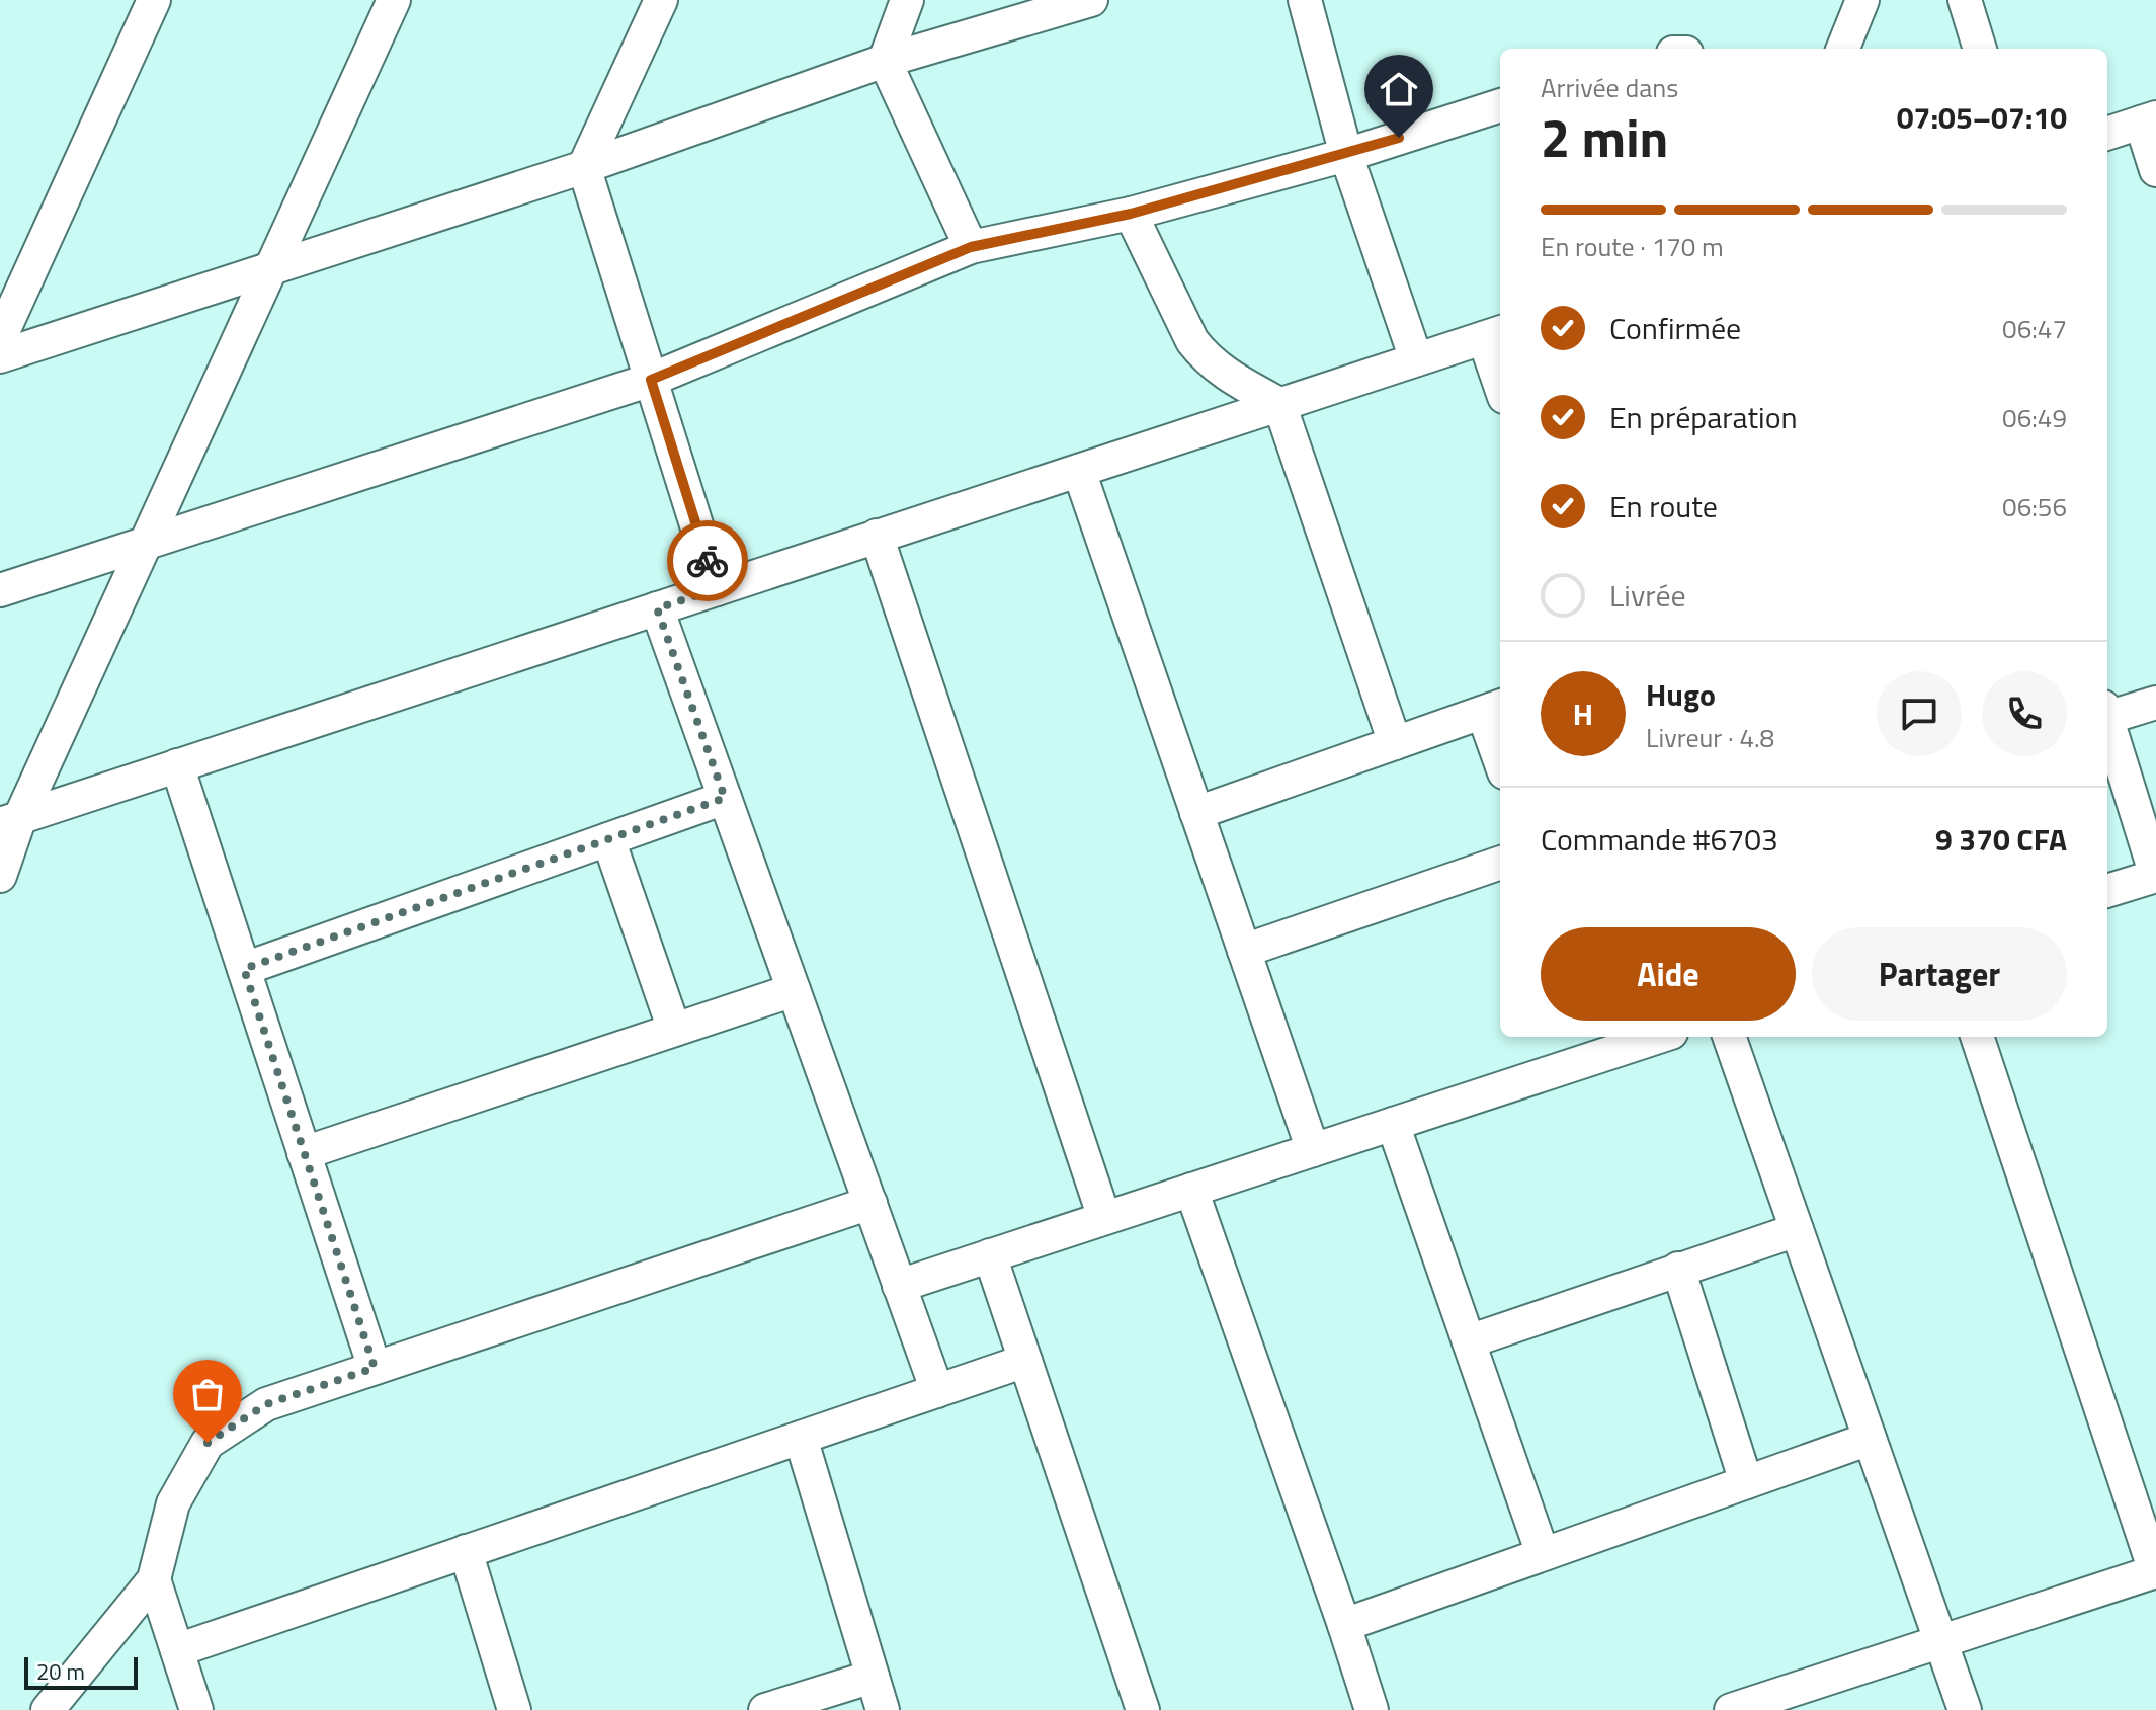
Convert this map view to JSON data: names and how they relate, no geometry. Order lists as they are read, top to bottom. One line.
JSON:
{"scale_bar":"20 m","page":{"heading":["2 min","Arrivée dans","07:05–07:10"],"panel":["Hugo","Livreur · 4.8","Commande #6703","9 370 CFA"],"bar":"En route · 170 m","list":[["Confirmée","06:47"],["En préparation","06:49"],["En route","06:56"],"Livrée"],"round":"H","buttons":["Aide","Partager"],"scale":"20 m"}}
